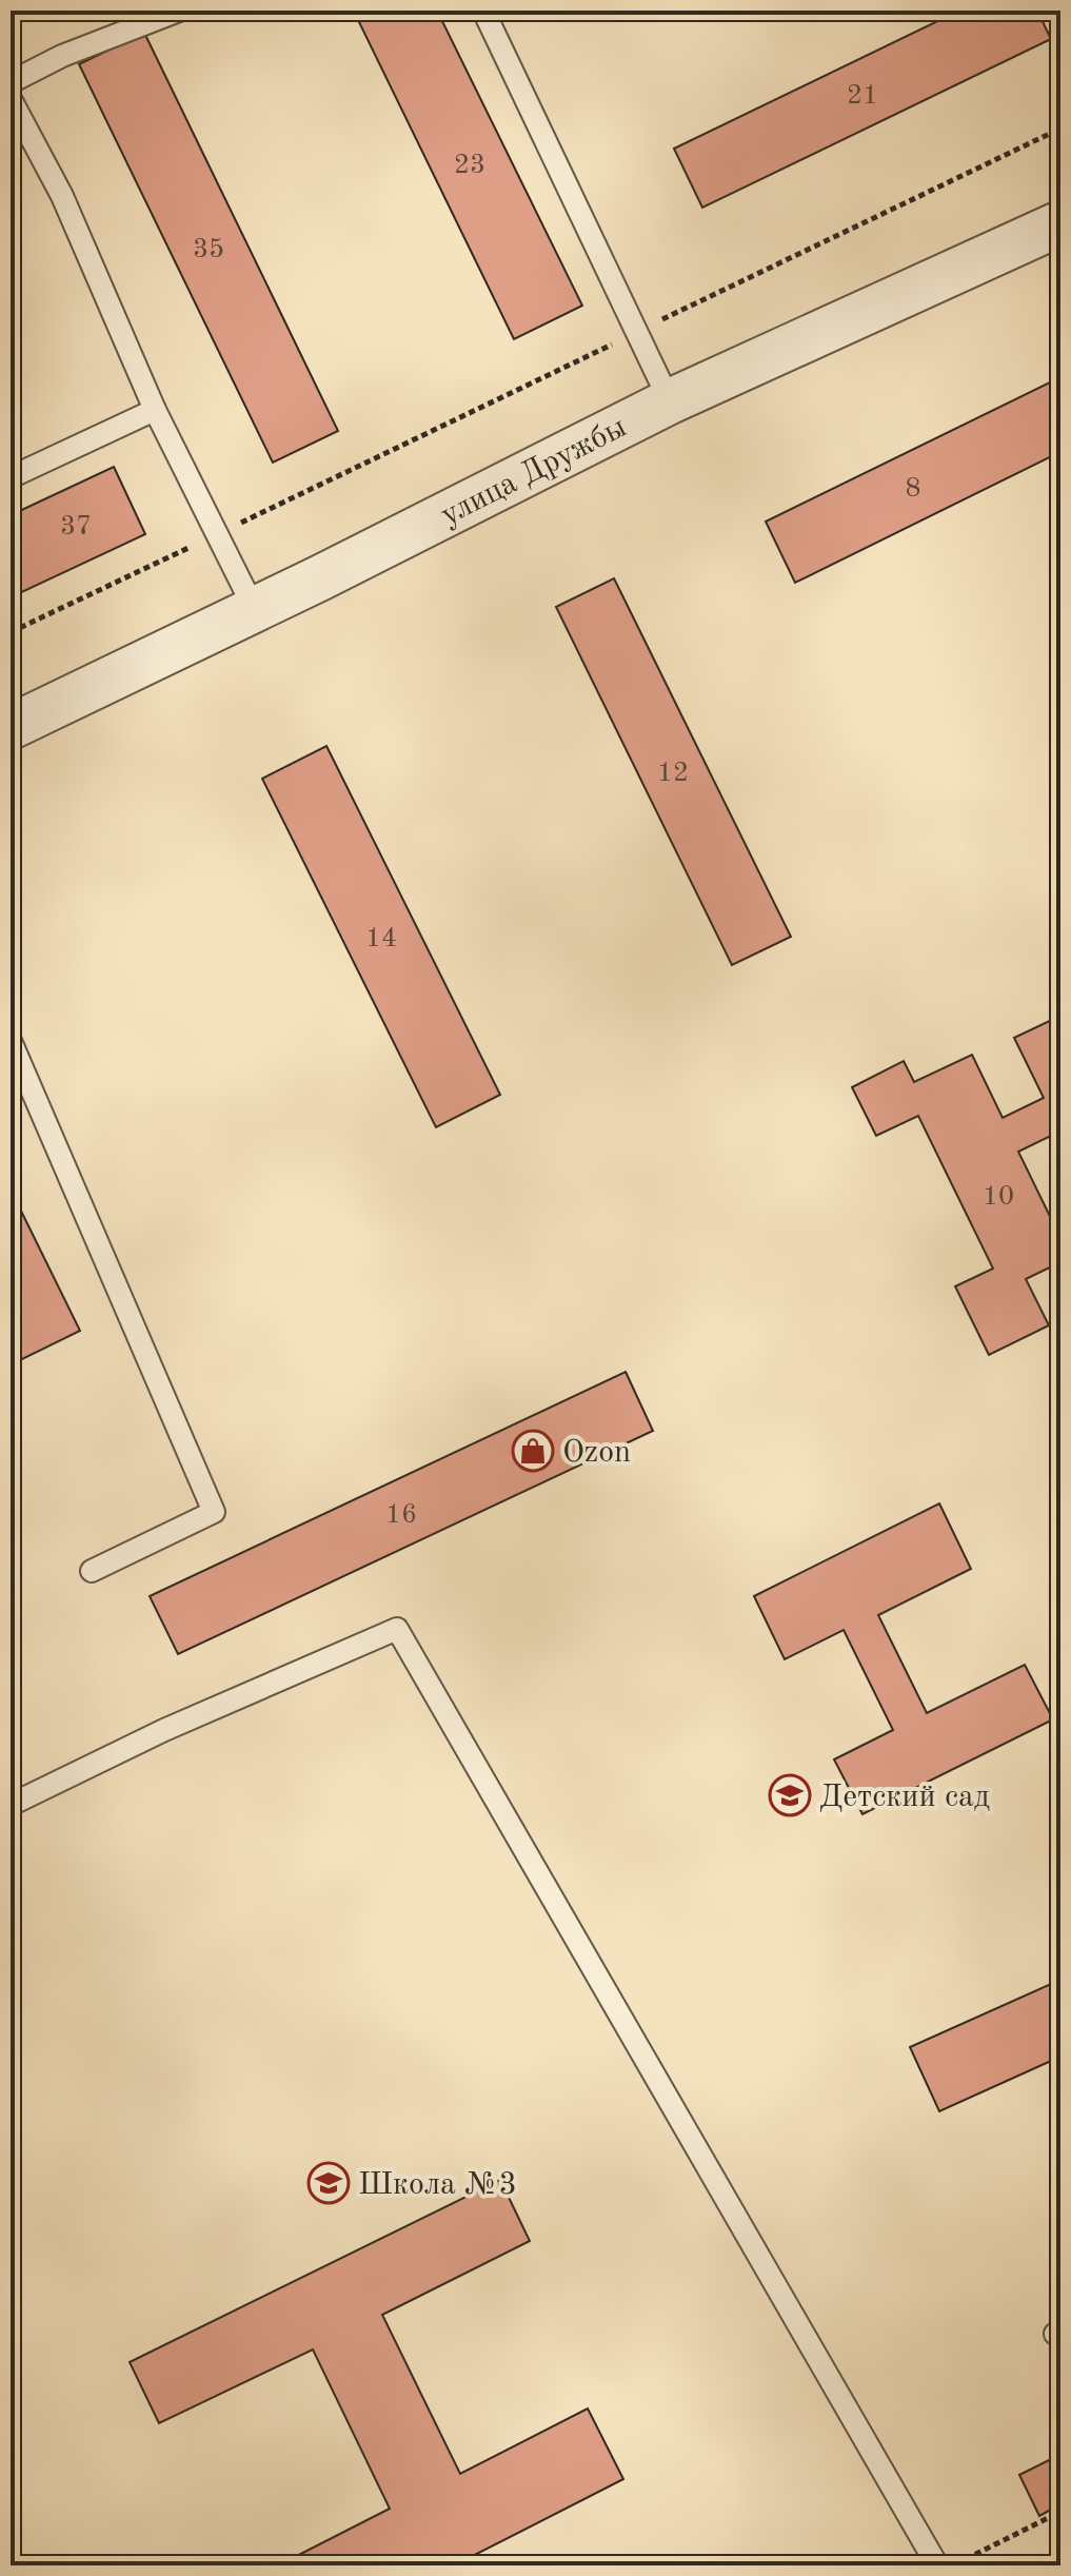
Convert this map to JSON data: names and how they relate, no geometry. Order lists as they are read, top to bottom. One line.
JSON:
{"streets":{"street":["улица Дружбы"]},"places":{"shop":["Ozon"],"school or university":["Детский сад","Школа №3"]},"house_numbers":["21","23","35","8","37","12","14","10","16"]}
